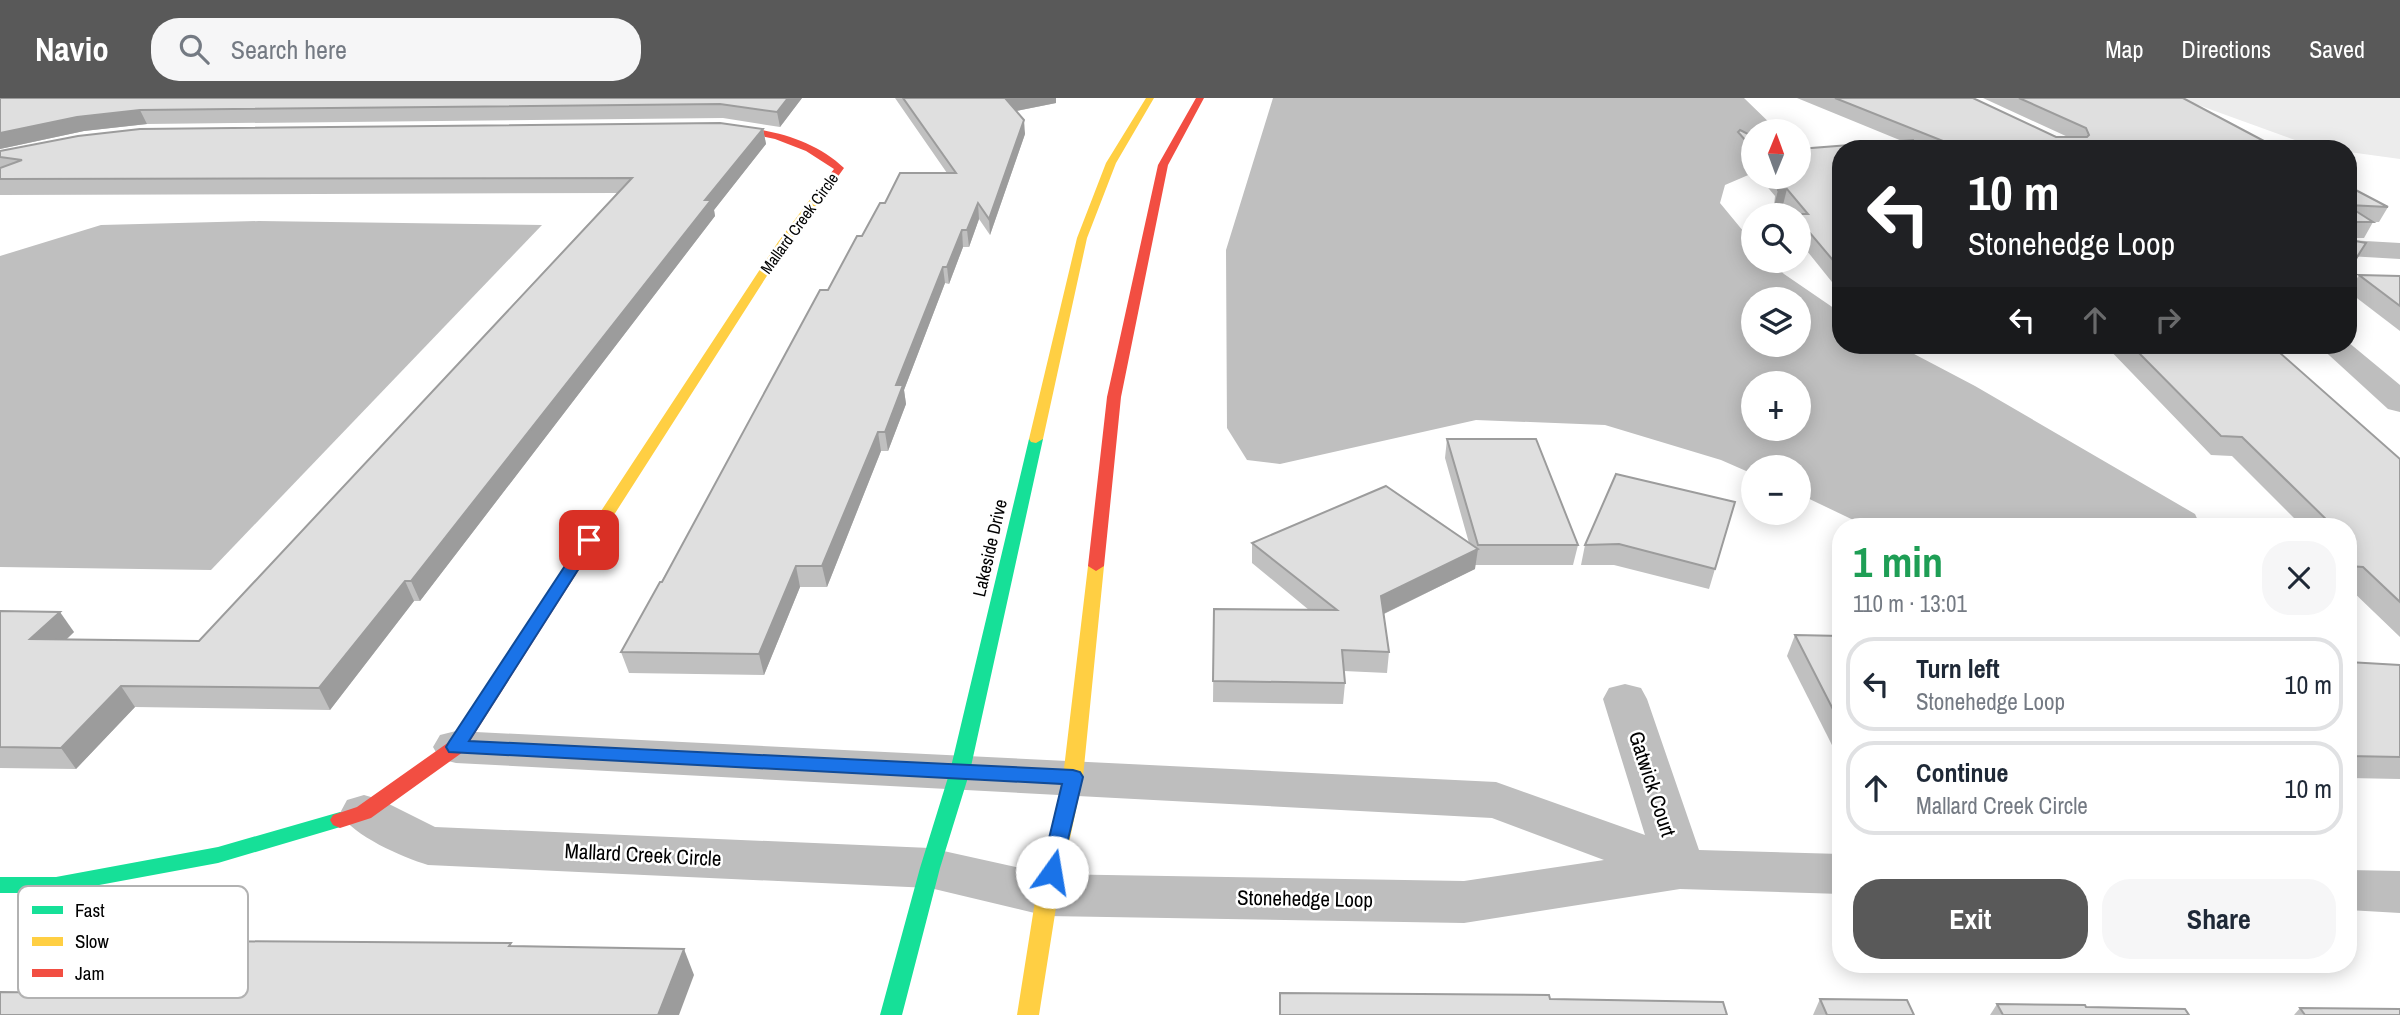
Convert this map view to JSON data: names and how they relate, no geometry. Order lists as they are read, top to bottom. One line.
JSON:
{"streets":{"street":["Mallard Creek Circle","Lakeside Drive","Gatwick Court","Stonehedge Loop"]},"crossings":[["Mallard Creek Circle","Lakeside Drive"],["Mallard Creek Circle","Stonehedge Loop"],["Lakeside Drive","Stonehedge Loop"],["Gatwick Court","Stonehedge Loop"]],"legend":["Fast","Slow","Jam"],"north":"top","page":{"header":"Navio","search":"Search here","nav":["Map","Directions","Saved"],"map_buttons":["+","−"],"turn":["10 m","Stonehedge Loop"],"heading":["1 min","110 m · 13:01"],"list":[{"name":"Turn left","note":"Stonehedge Loop","value":"10 m"},{"name":"Continue","note":"Mallard Creek Circle","value":"10 m"}],"buttons":["Exit","Share"]}}
